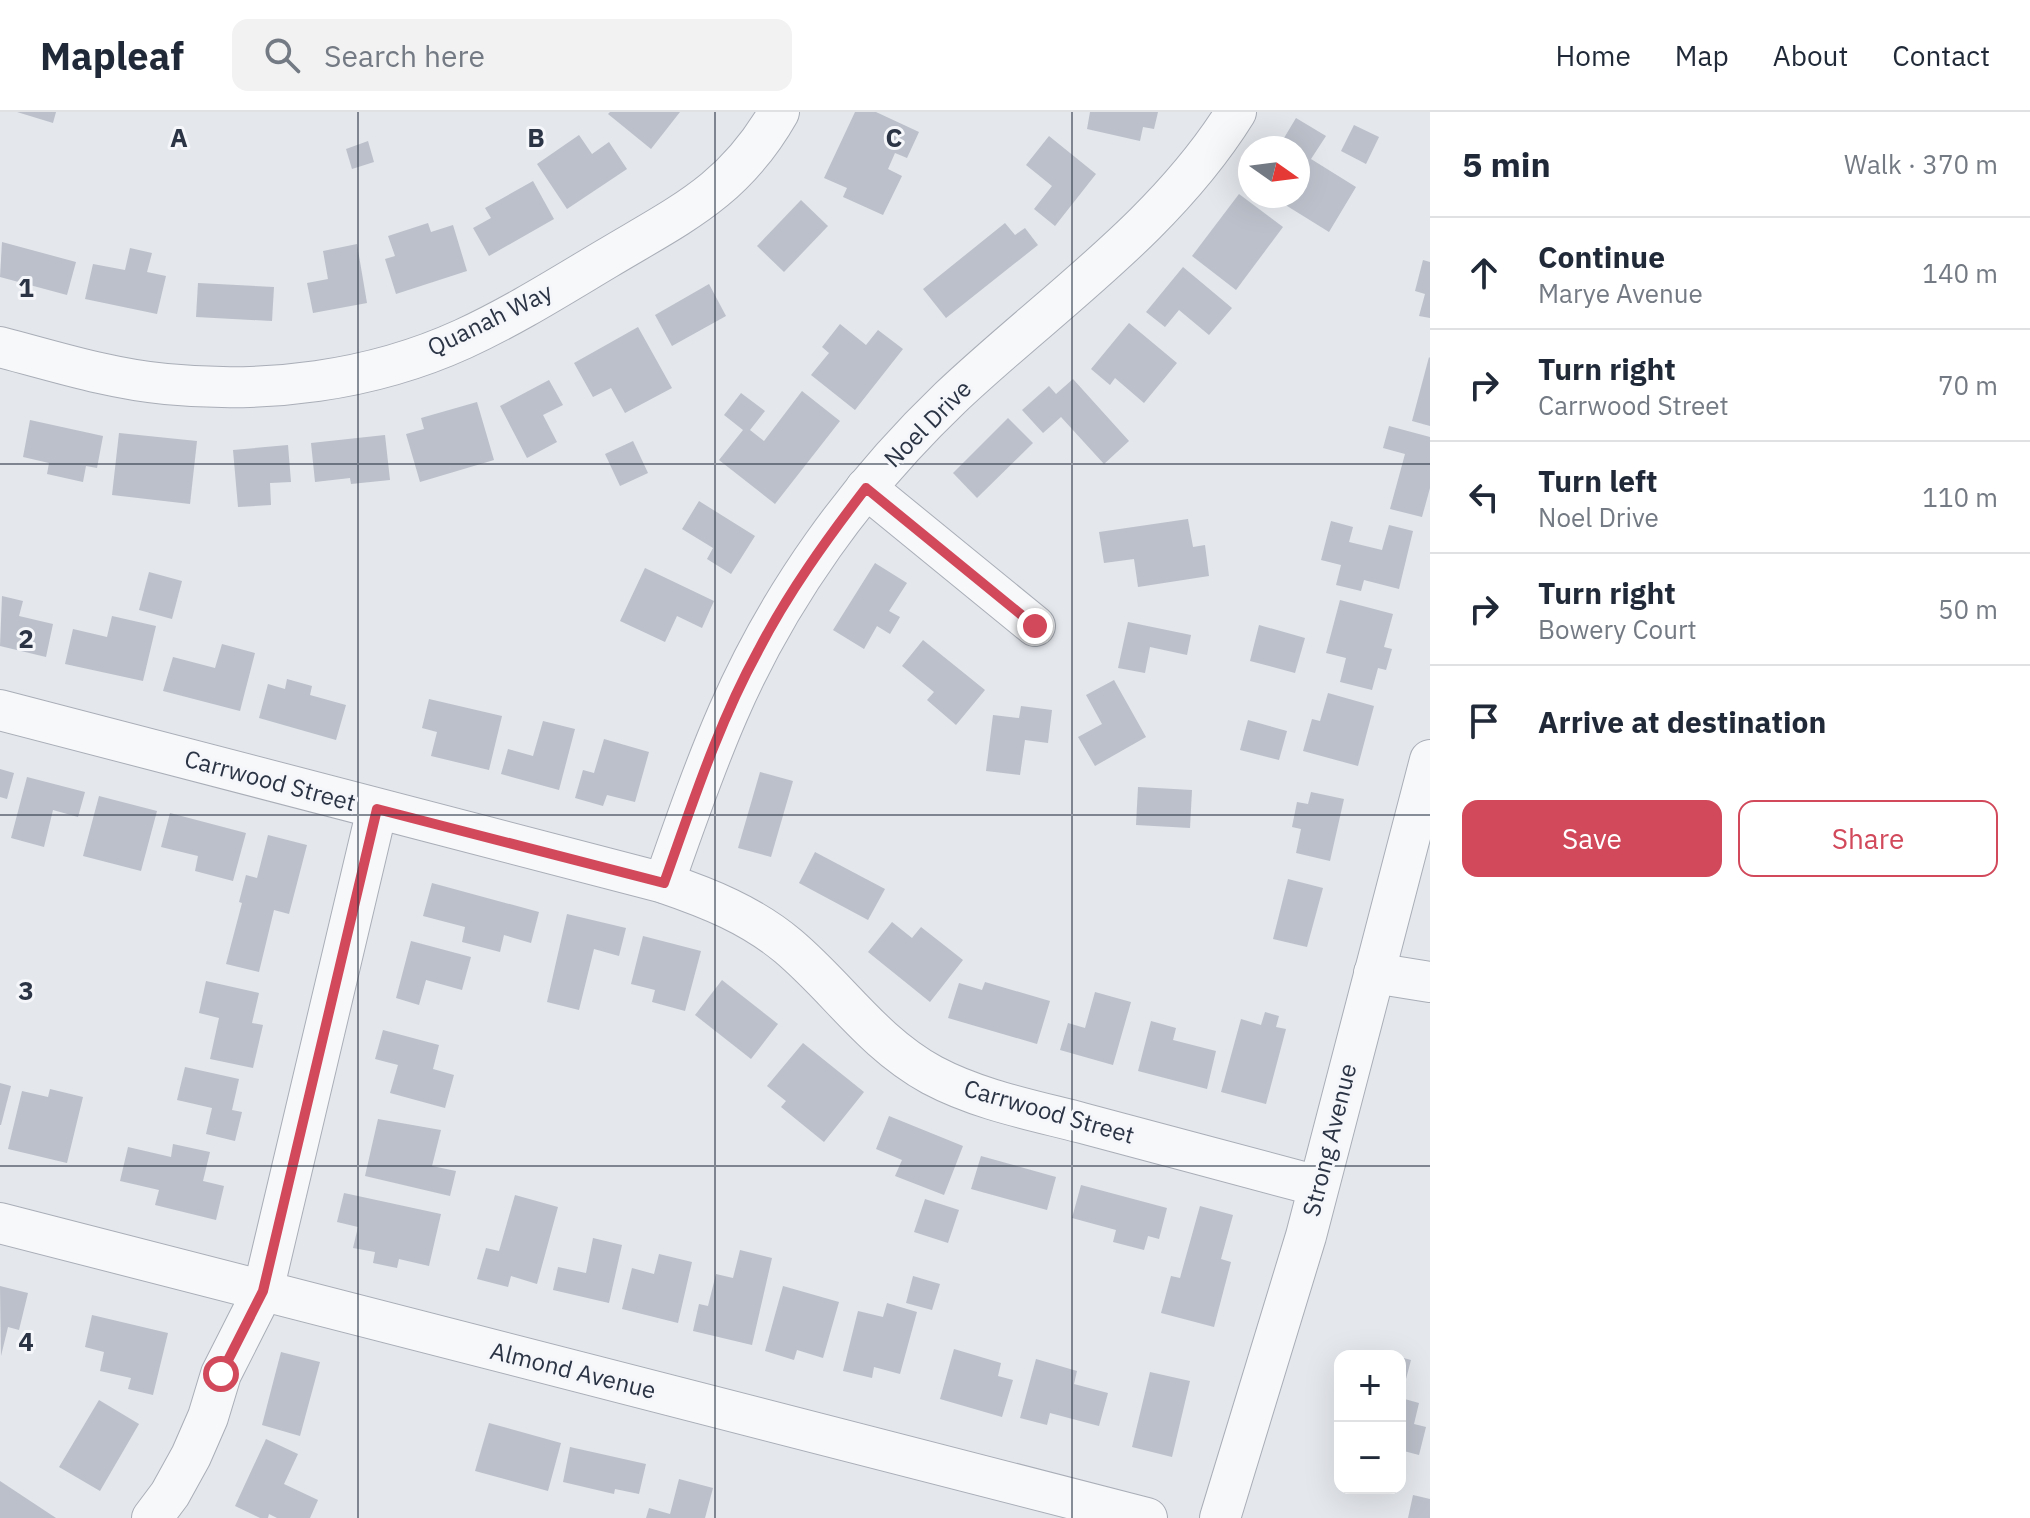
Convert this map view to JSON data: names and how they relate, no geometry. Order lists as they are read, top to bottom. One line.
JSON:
{"streets":{"street":["Quanah Way","Noel Drive","Carrwood Street","Strong Avenue","Almond Avenue"]},"crossings":[["Noel Drive","Carrwood Street"],["Carrwood Street","Strong Avenue"]],"north":"right","page":{"header":"Mapleaf","search":"Search here","nav":["Home","Map","About","Contact"],"heading":["5 min","Walk · 370 m"],"list":[["Continue","Marye Avenue","140 m"],["Turn right","Carrwood Street","70 m"],["Turn left","Noel Drive","110 m"],["Turn right","Bowery Court","50 m"],"Arrive at destination"],"buttons":["Save","Share"],"map_buttons":["+","−"]},"grid":{"columns":["A","B","C"],"rows":["1","2","3","4"]}}
